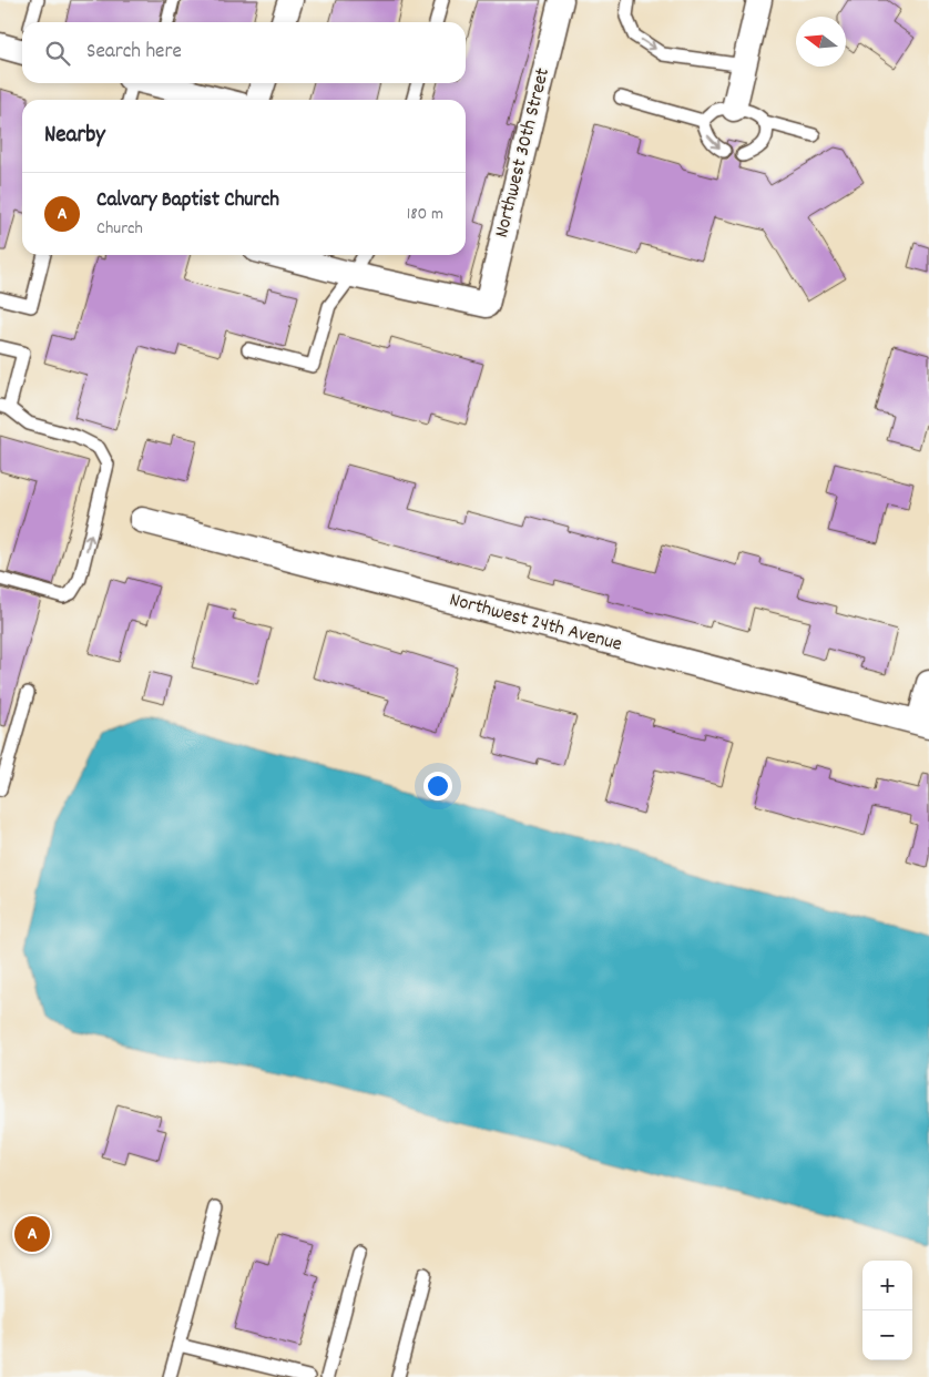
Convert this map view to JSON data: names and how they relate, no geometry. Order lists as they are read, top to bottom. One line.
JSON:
{"streets":{"street":["Northwest 30th Street","Northwest 24th Avenue"]},"north":"left","page":{"search":"Search here","heading":"Nearby","list":[{"mark":"A","name":"Calvary Baptist Church","note":"Church","value":"180 m"}],"pins":"A","map_buttons":["+","−"]}}
